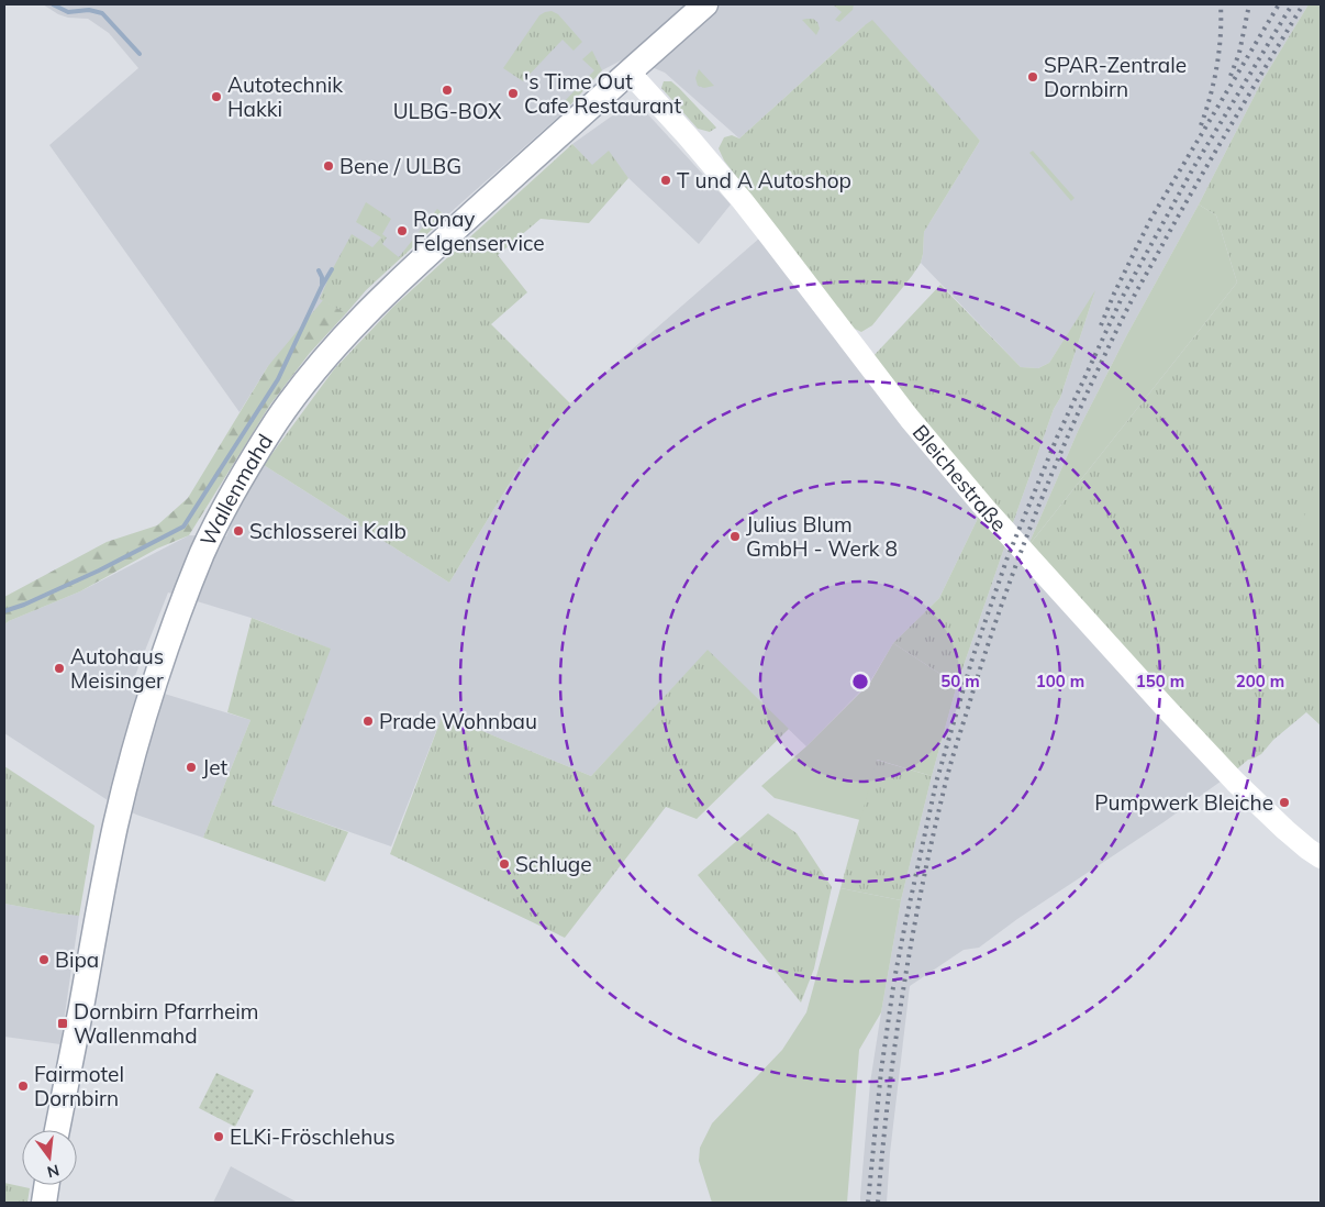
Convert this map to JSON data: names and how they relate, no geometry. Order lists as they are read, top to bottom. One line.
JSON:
{"streets":{"main road":["Bleichestraße","Wallenmahd"]},"crossings":[["Bleichestraße","Wallenmahd"]],"places":{"other":["SPAR-Zentrale Dornbirn","ULBG-BOX","'s Time Out Cafe Restaurant","Autotechnik Hakki","Bene / ULBG","T und A Autoshop","Ronay Felgenservice","Schlosserei Kalb","Julius Blum GmbH - Werk 8","Autohaus Meisinger","Prade Wohnbau","Jet","Pumpwerk Bleiche","Schluge","Bipa","Fairmotel Dornbirn","ELKi-Fröschlehus"],"transit":["Dornbirn Pfarrheim Wallenmahd"]},"north":"bottom","rings":["50 m","100 m","150 m","200 m"]}
